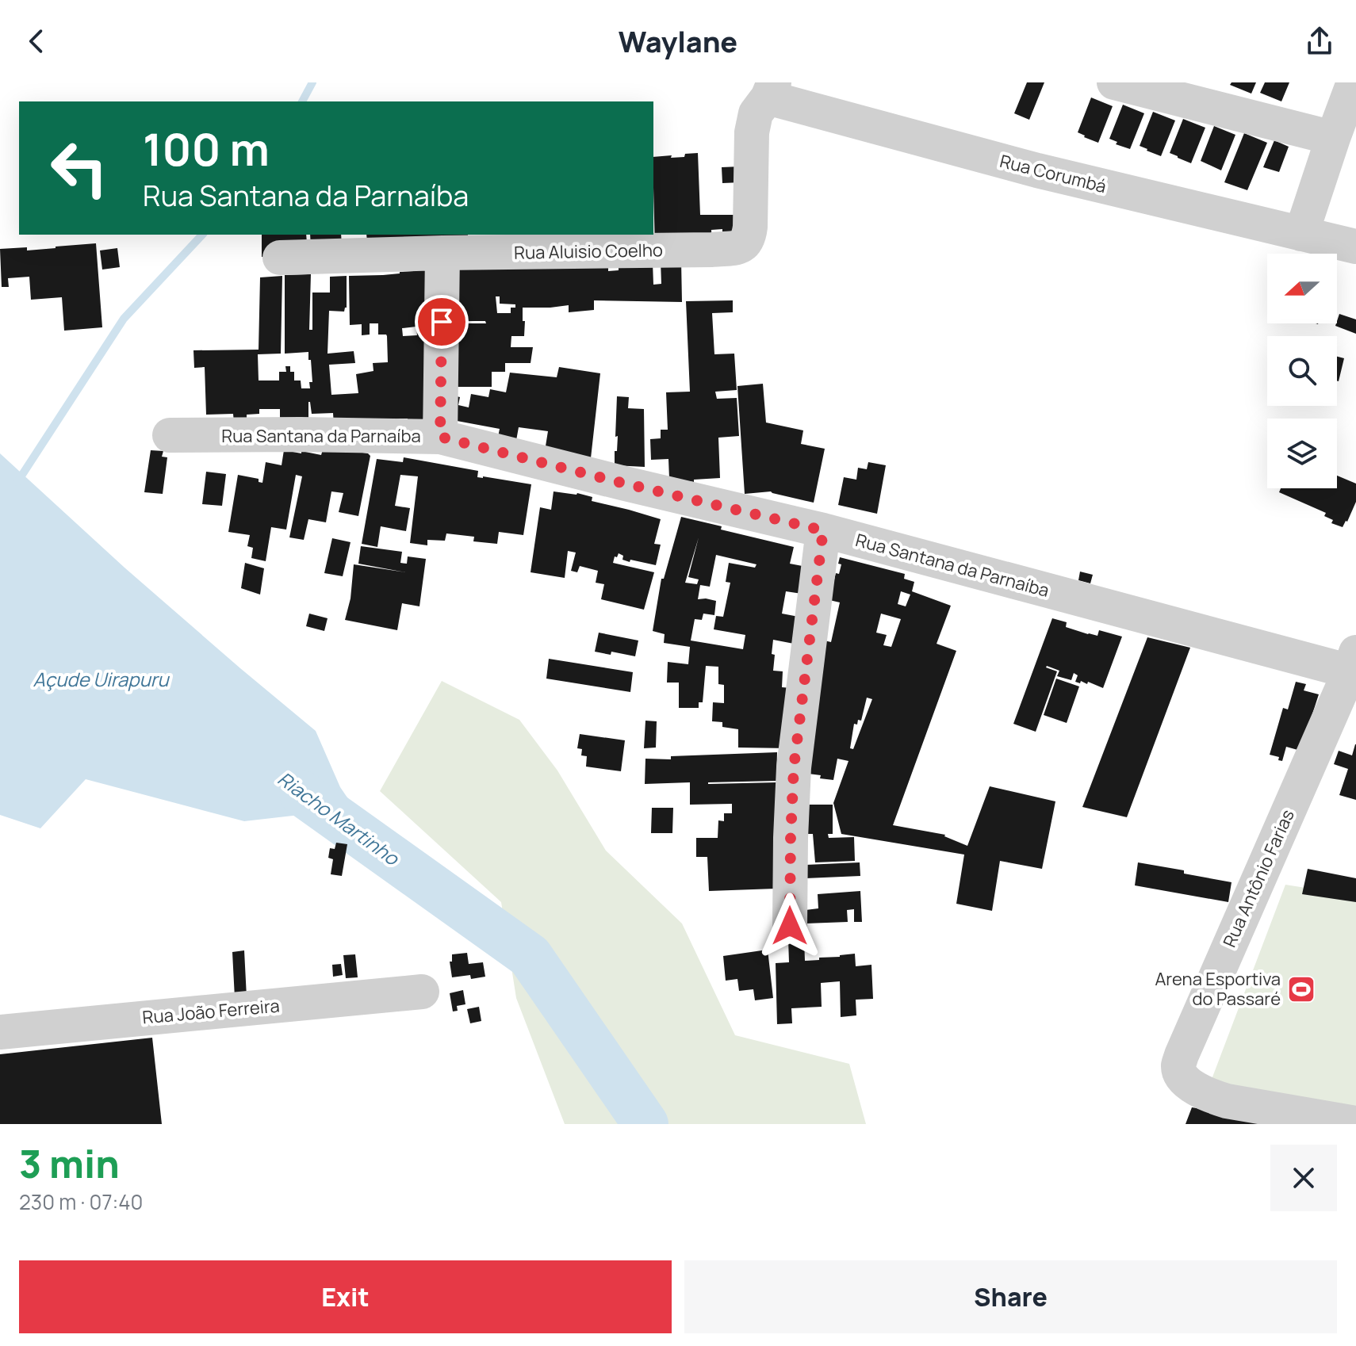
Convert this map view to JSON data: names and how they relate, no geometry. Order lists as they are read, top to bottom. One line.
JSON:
{"streets":{"street":["Rua Corumbá","Rua Aluisio Coelho","Rua Santana da Parnaíba","Rua Antônio Farias","Rua João Ferreira"]},"crossings":[["Rua Corumbá","Rua Aluisio Coelho"],["Rua Santana da Parnaíba","Rua Antônio Farias"]],"water":["Açude Uirapuru","Riacho Martinho"],"places":{"sports":["Arena Esportiva do Passaré"]},"north":"left","page":{"header":"Waylane","turn":["100 m","Rua Santana da Parnaíba"],"heading":["3 min","230 m · 07:40"],"buttons":["Exit","Share"]}}
